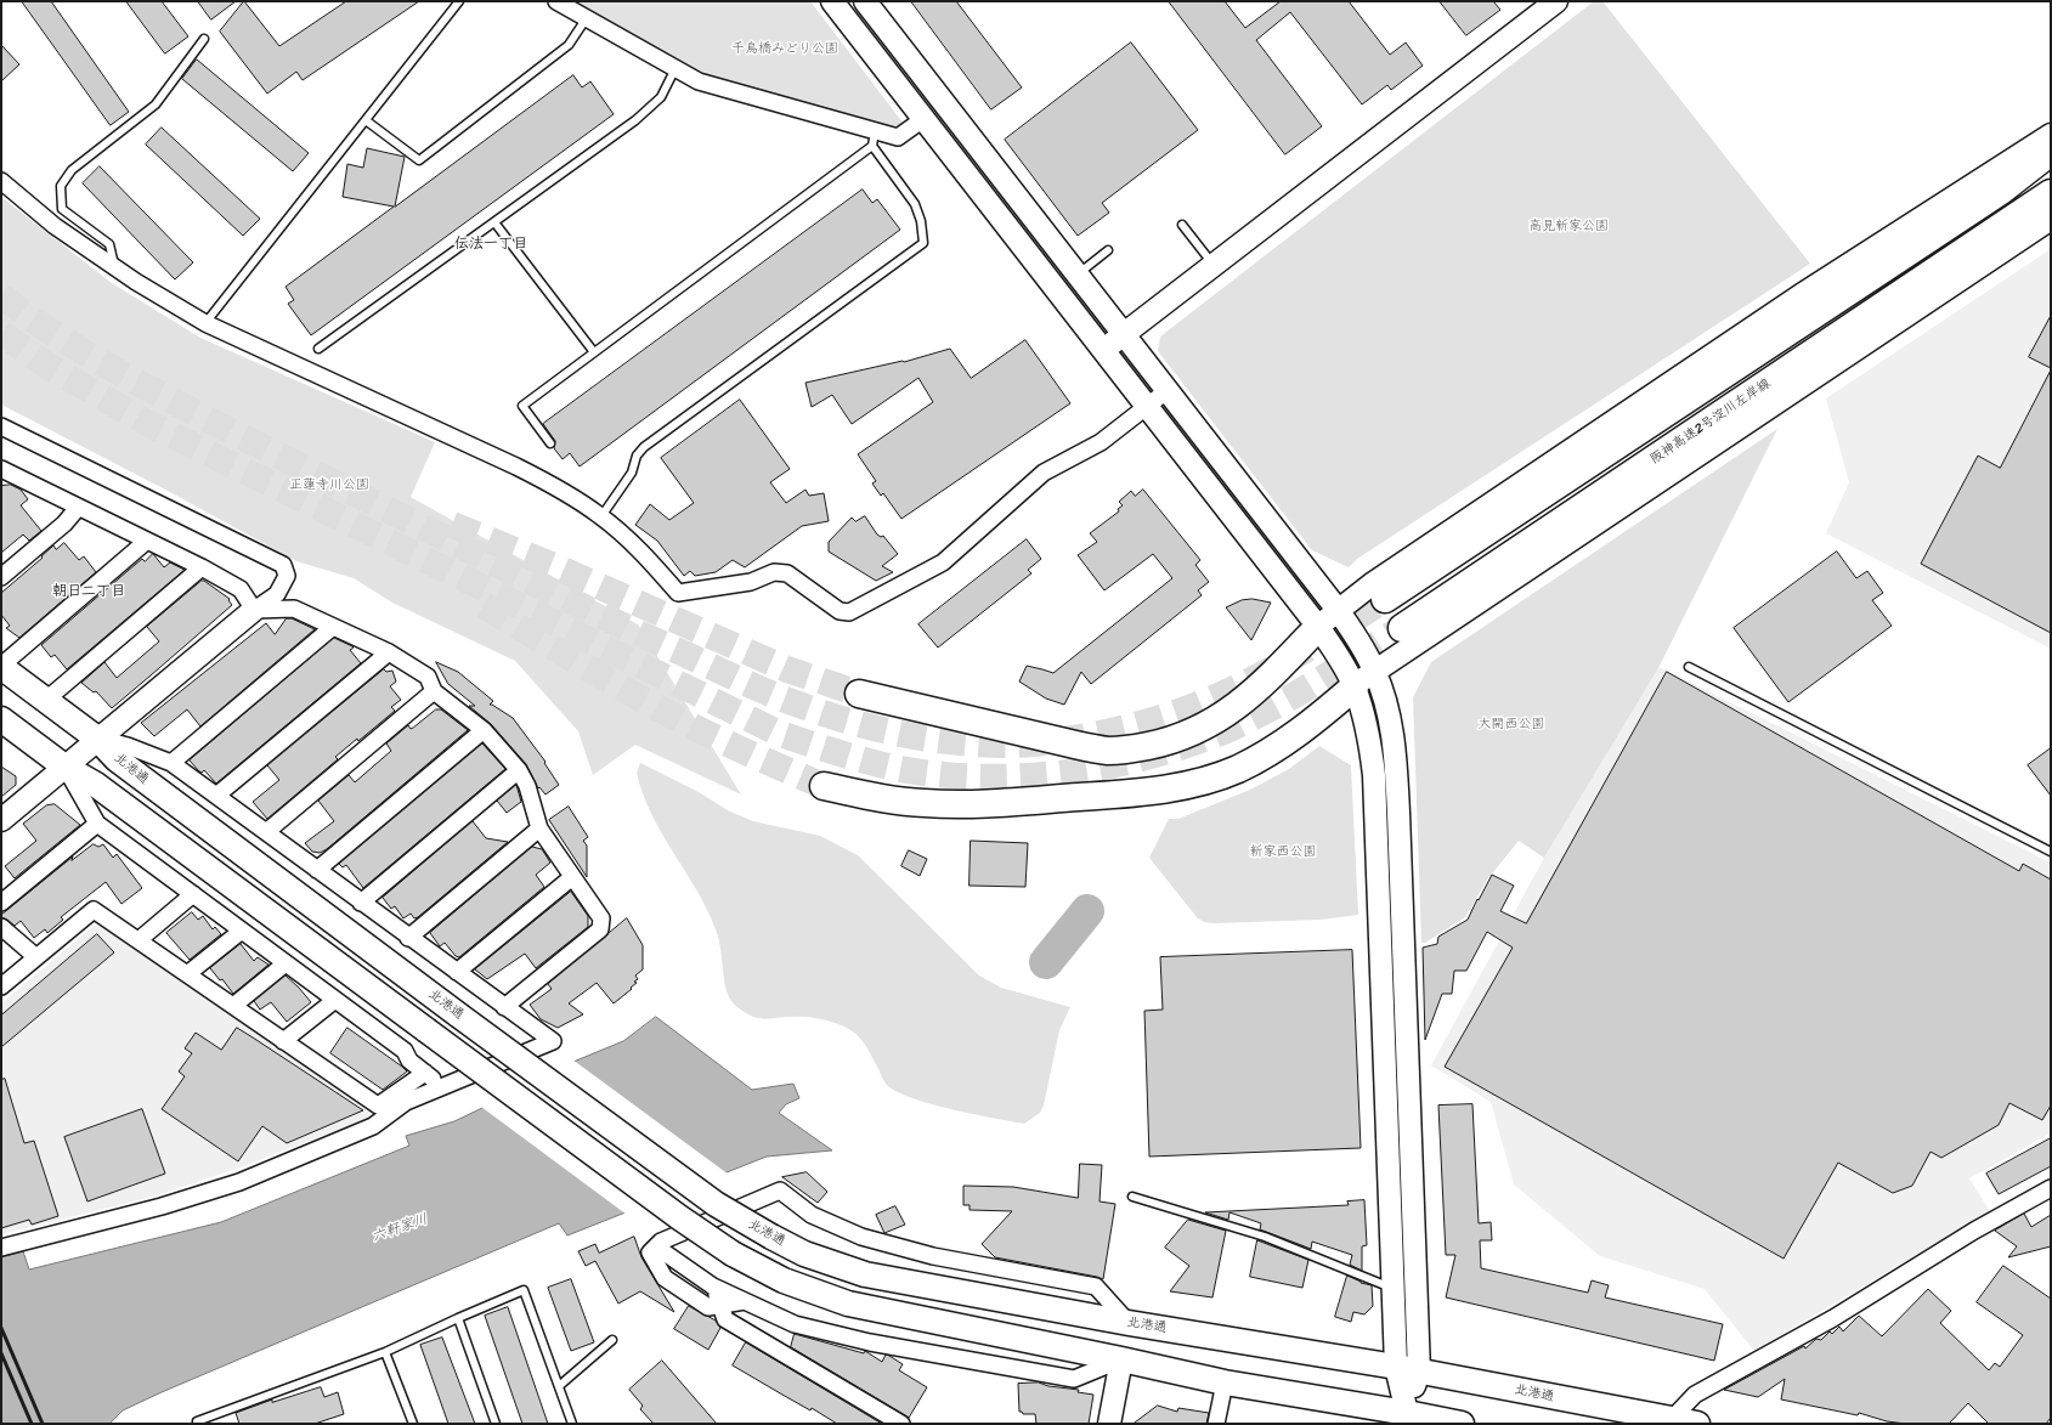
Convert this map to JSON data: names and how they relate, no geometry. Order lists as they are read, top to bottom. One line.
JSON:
{"streets":{"highway":["阪神高速2号淀川左岸線"],"main road":["北港通"]},"districts":["伝法一丁目","朝日二丁目"],"water":["六軒家川"],"parks":["千鳥橋みどり公園","高見新家公園","正蓮寺川公園","大開西公園","新家西公園"]}
